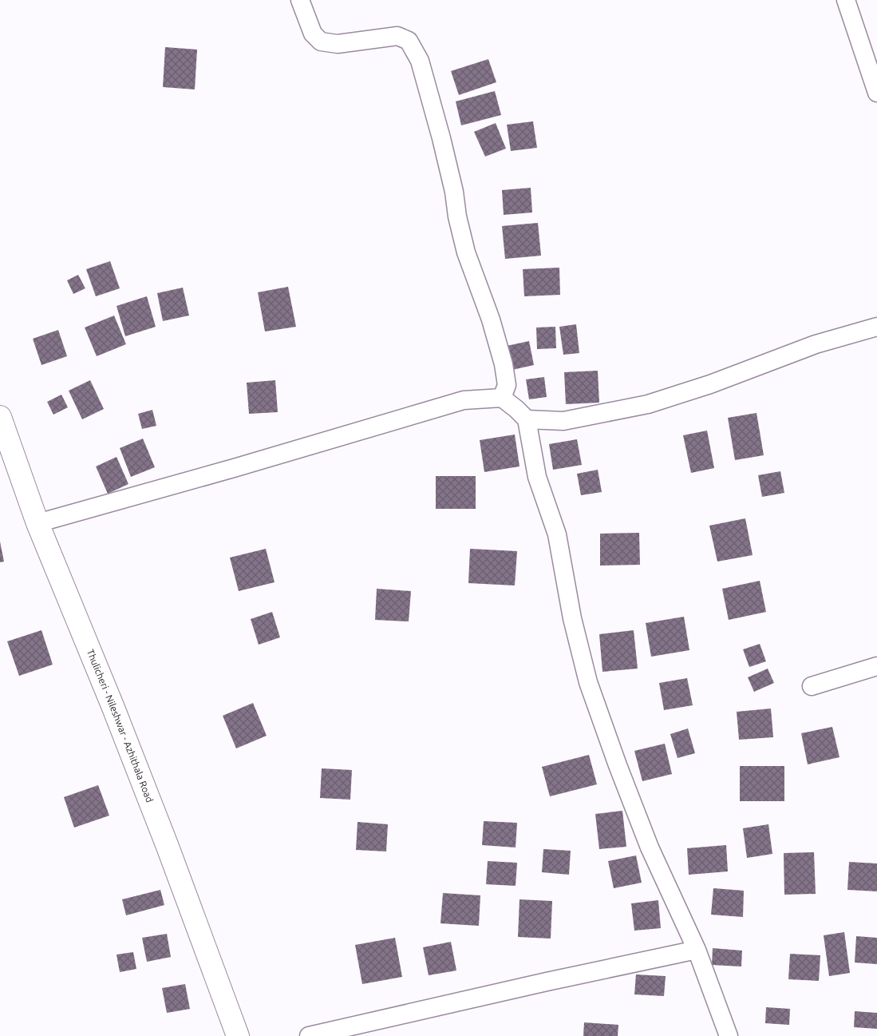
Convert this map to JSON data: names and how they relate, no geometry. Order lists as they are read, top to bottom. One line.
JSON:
{"streets":{"main road":["Thulicheri - Nileshwar - Azhithala Road"]}}
